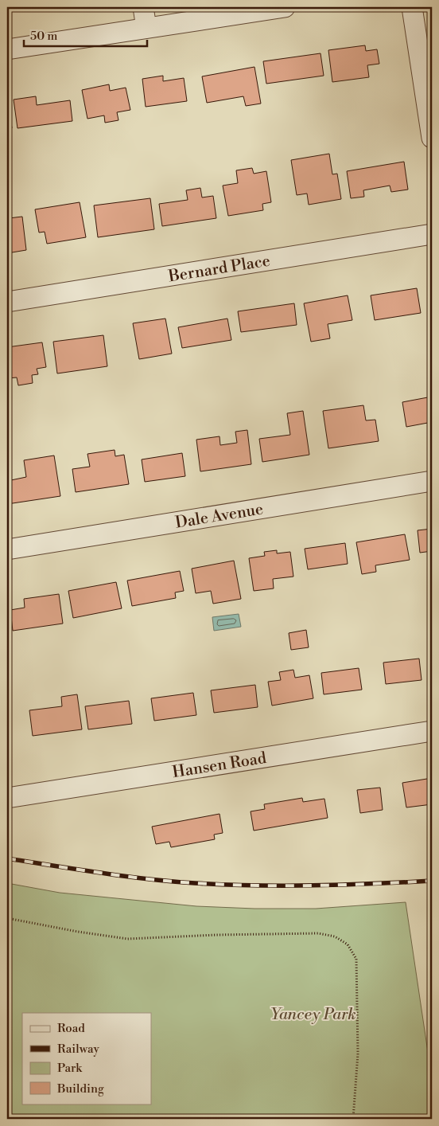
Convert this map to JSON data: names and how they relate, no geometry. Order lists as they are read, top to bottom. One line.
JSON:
{"streets":{"street":["Bernard Place","Dale Avenue","Hansen Road"]},"parks":["Yancey Park"],"legend":["Road","Railway","Park","Building"],"scale_bar":"50 m"}
